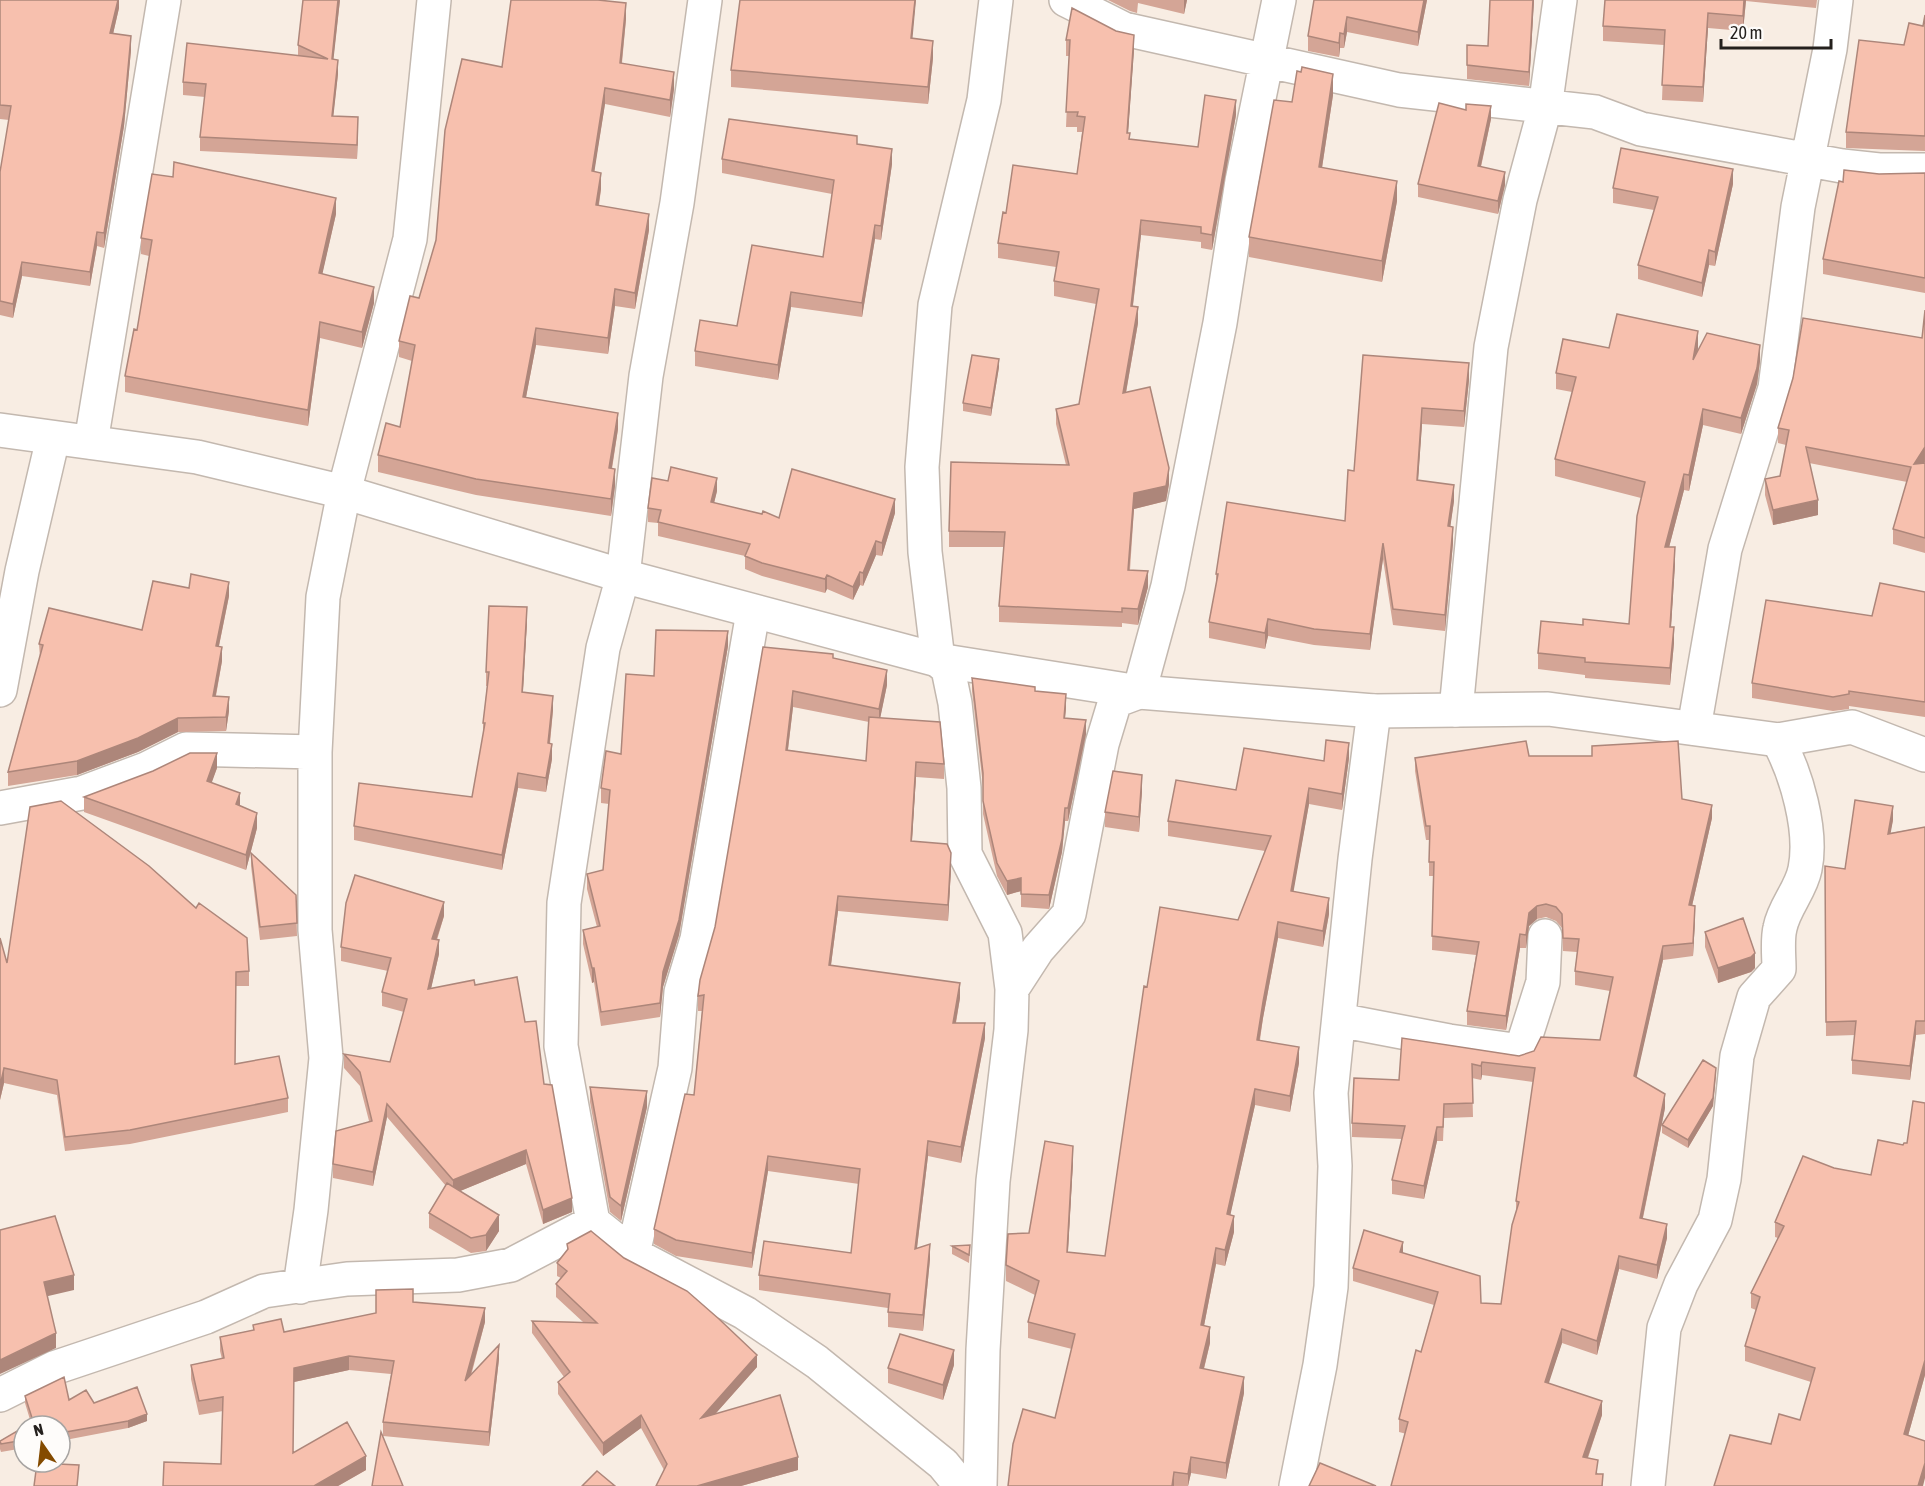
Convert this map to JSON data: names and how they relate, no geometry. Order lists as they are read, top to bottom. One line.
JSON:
{"scale_bar":"20 m","north":"top"}
